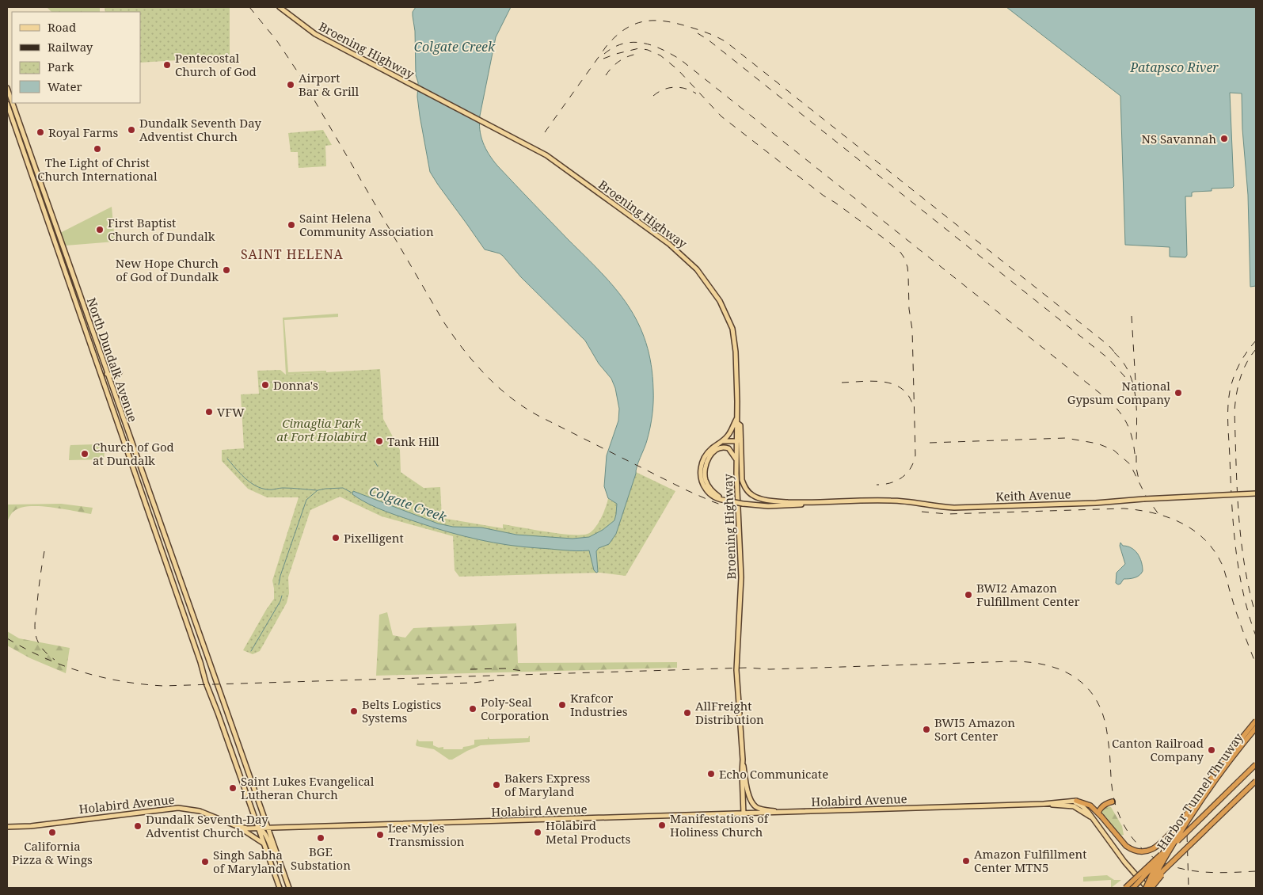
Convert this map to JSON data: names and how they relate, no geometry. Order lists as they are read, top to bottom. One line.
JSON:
{"streets":{"highway":["Harbor Tunnel Thruway"],"main road":["Broening Highway","North Dundalk Avenue","Keith Avenue","Holabird Avenue"]},"crossings":[["Broening Highway","Keith Avenue"],["Broening Highway","Holabird Avenue"],["North Dundalk Avenue","Holabird Avenue"]],"districts":["SAINT HELENA"],"water":["Colgate Creek","Patapsco River"],"parks":["Cimaglia Park at Fort Holabird"],"places":["Pentecostal Church of God","Airport Bar & Grill","Dundalk Seventh Day Adventist Church","Royal Farms","NS Savannah","The Light of Christ Church International","Saint Helena Community Association","First Baptist Church of Dundalk","New Hope Church of God of Dundalk","Donna's","National Gypsum Company","VFW","Tank Hill","Church of God at Dundalk","Pixelligent","BWI2 Amazon Fulfillment Center","Krafcor Industries","Poly-Seal Corporation","Belts Logistics Systems","AllFreight Distribution","BWI5 Amazon Sort Center","Canton Railroad Company","Echo Communicate","Bakers Express of Maryland","Saint Lukes Evangelical Lutheran Church","Manifestations of Holiness Church","Dundalk Seventh-Day Adventist Church","California Pizza & Wings","Holabird Metal Products","Lee Myles Transmission","BGE Substation","Amazon Fulfillment Center MTN5","Singh Sabha of Maryland"],"legend":["Road","Railway","Park","Water"]}
